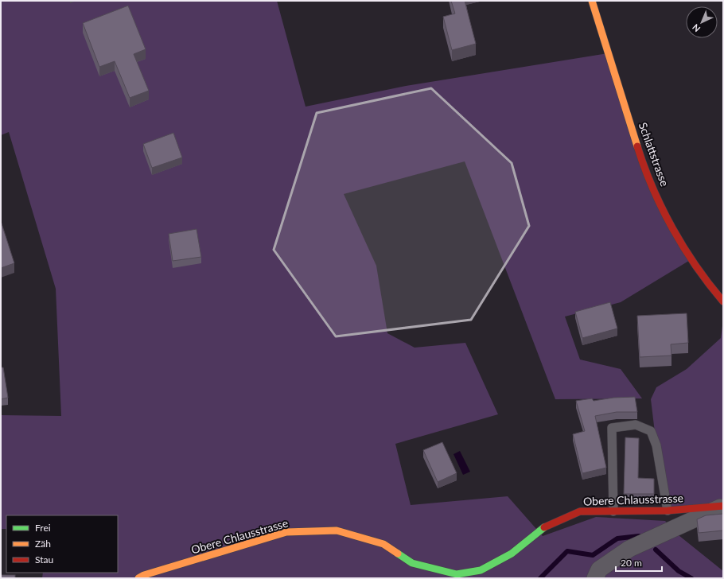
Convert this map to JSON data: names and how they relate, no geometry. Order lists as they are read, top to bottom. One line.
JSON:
{"streets":{"street":["Schlattstrasse","Obere Chlausstrasse"]},"legend":["Frei","Zäh","Stau"],"scale_bar":"20 m","north":"bottom left"}
